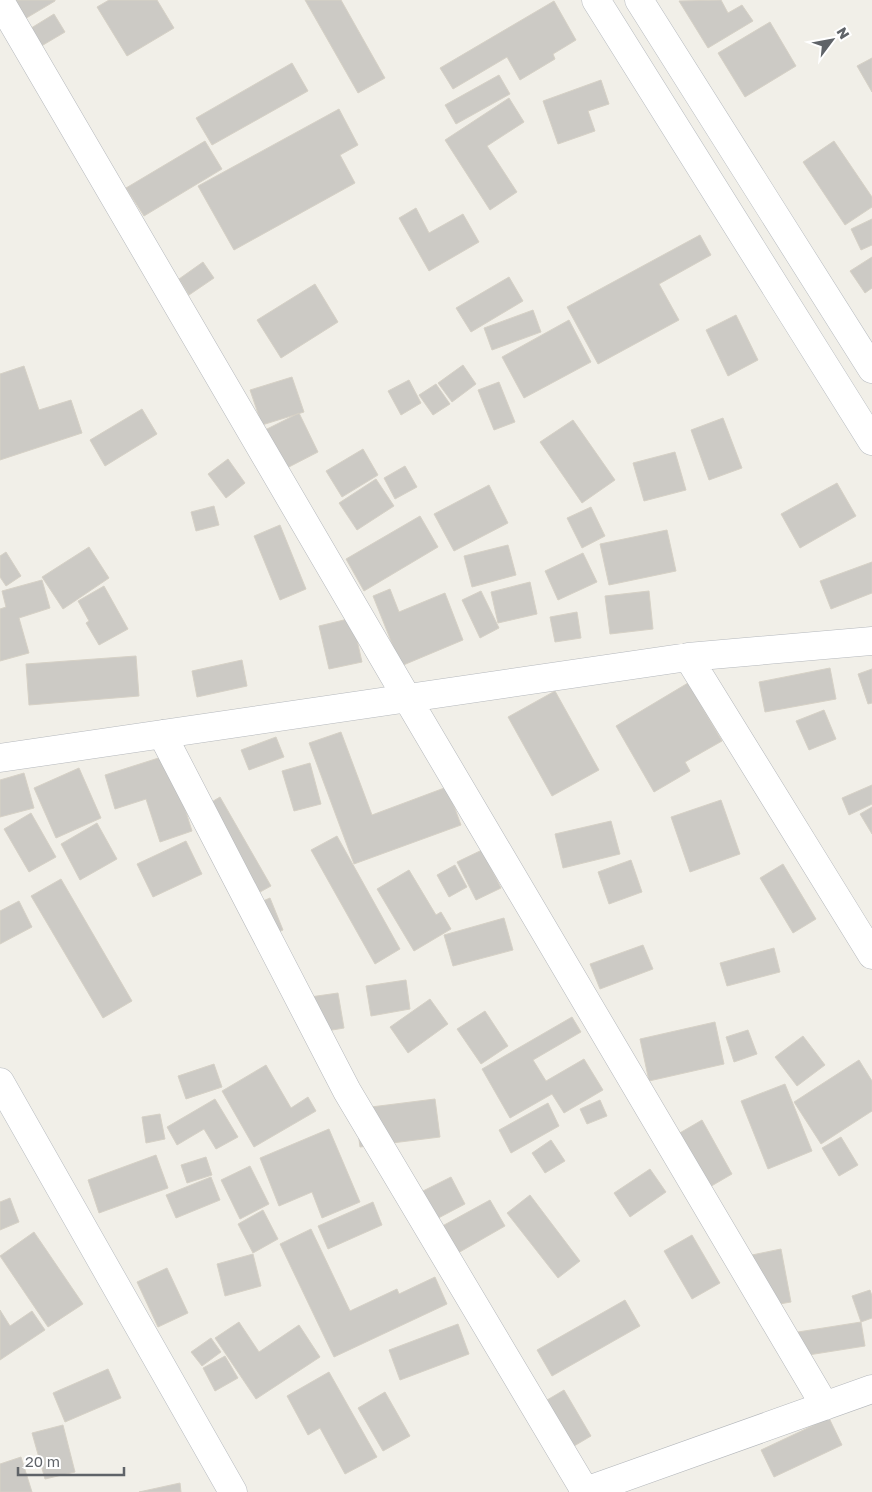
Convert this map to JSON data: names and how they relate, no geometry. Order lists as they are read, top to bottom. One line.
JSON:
{"scale_bar":"20 m","north":"top right"}
